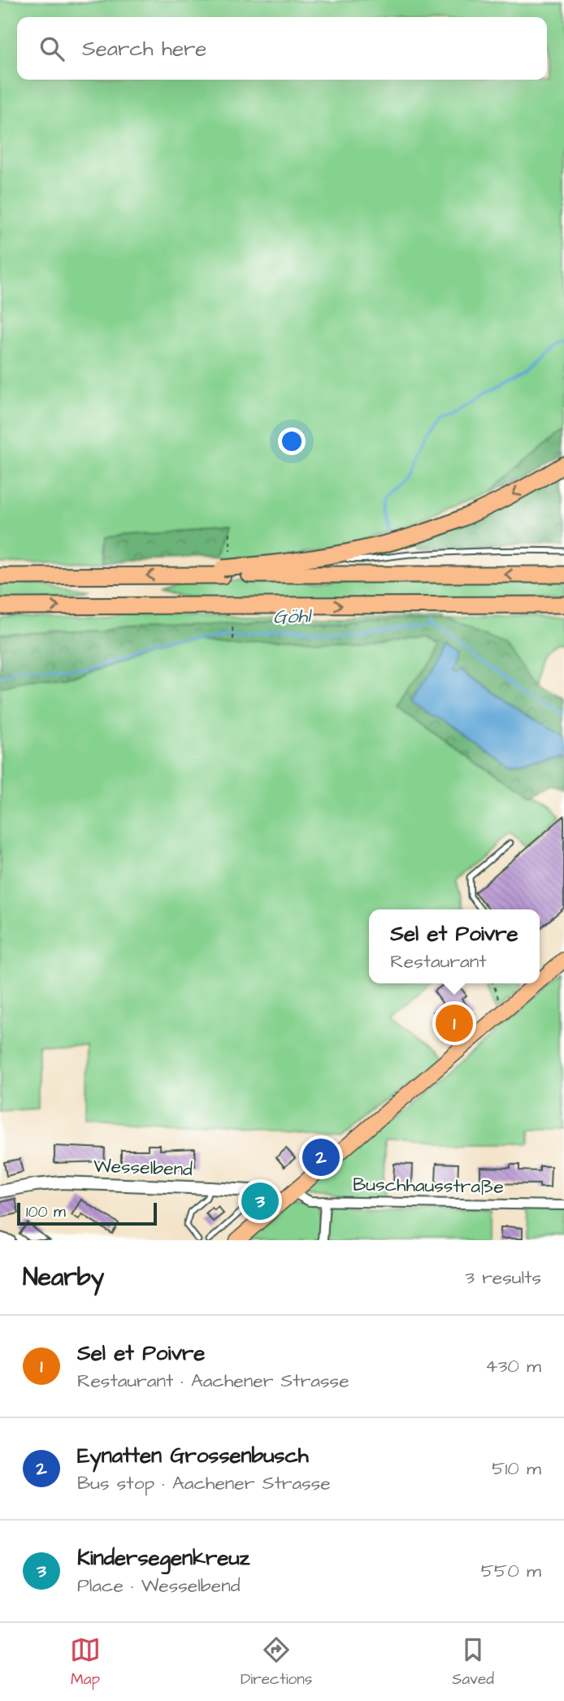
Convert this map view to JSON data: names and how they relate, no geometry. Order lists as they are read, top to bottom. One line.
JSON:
{"streets":{"street":["Wesselbend","Buschhausstraße"]},"water":["Göhl"],"scale_bar":"100 m","page":{"search":"Search here","popup":["Sel et Poivre","Restaurant"],"pins":["1","2","3"],"scale":"100 m","heading":["Nearby","3 results"],"list":[{"mark":"1","name":"Sel et Poivre","note":"Restaurant · Aachener Strasse","value":"430 m"},{"mark":"2","name":"Eynatten Grossenbusch","note":"Bus stop · Aachener Strasse","value":"510 m"},{"mark":"3","name":"Kindersegenkreuz","note":"Place · Wesselbend","value":"550 m"}],"nav":["Map","Directions","Saved"]}}
